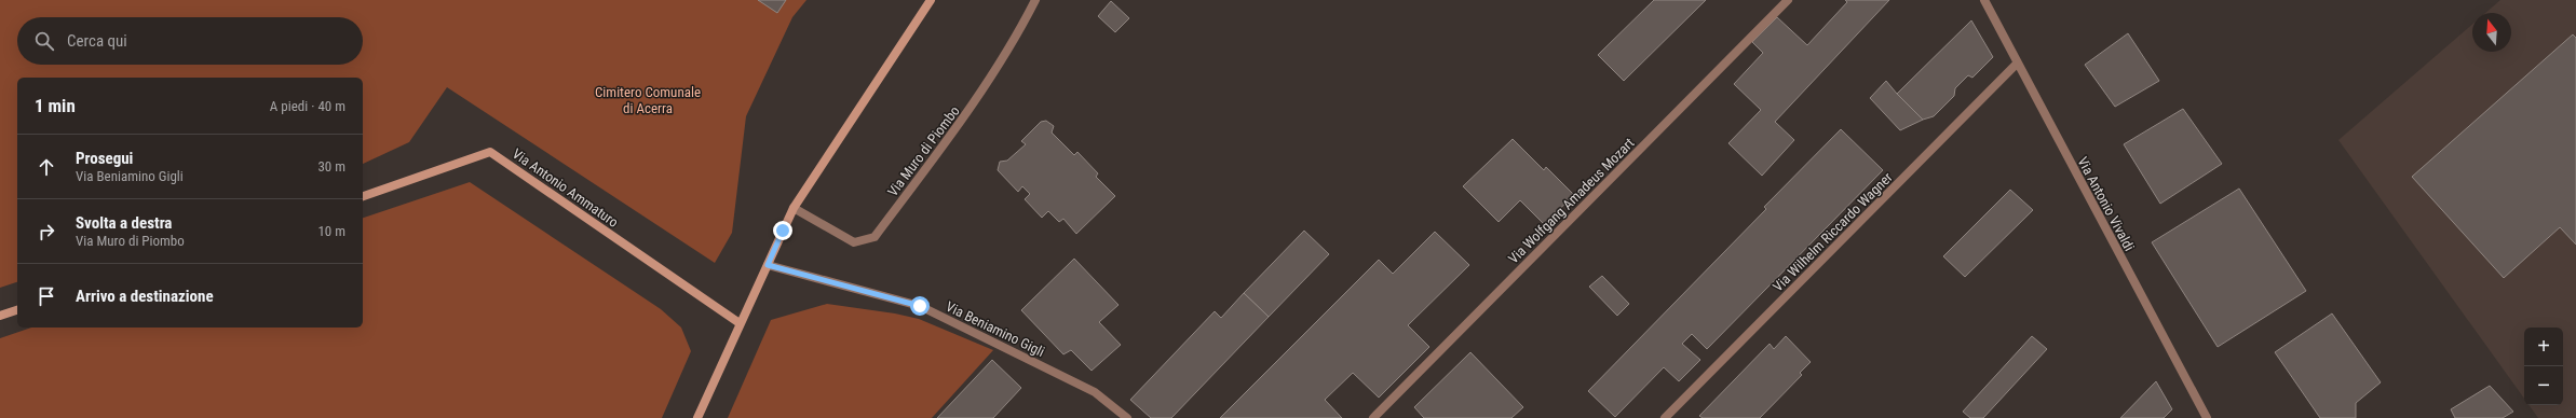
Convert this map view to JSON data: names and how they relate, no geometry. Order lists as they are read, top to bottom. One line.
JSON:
{"streets":{"street":["Via Muro di Piombo","Via Antonio Ammaturo","Via Wolfgang Amadeus Mozart","Via Antonio Vivaldi","Via Wilhelm Riccardo Wagner","Via Beniamino Gigli"]},"crossings":[["Via Antonio Vivaldi","Via Wilhelm Riccardo Wagner"]],"parks":["Cimitero Comunale di Acerra"],"north":"top","page":{"search":"Cerca qui","heading":["1 min","A piedi · 40 m"],"list":[["Prosegui","Via Beniamino Gigli","30 m"],["Svolta a destra","Via Muro di Piombo","10 m"],"Arrivo a destinazione"],"map_buttons":["+","−"]}}
